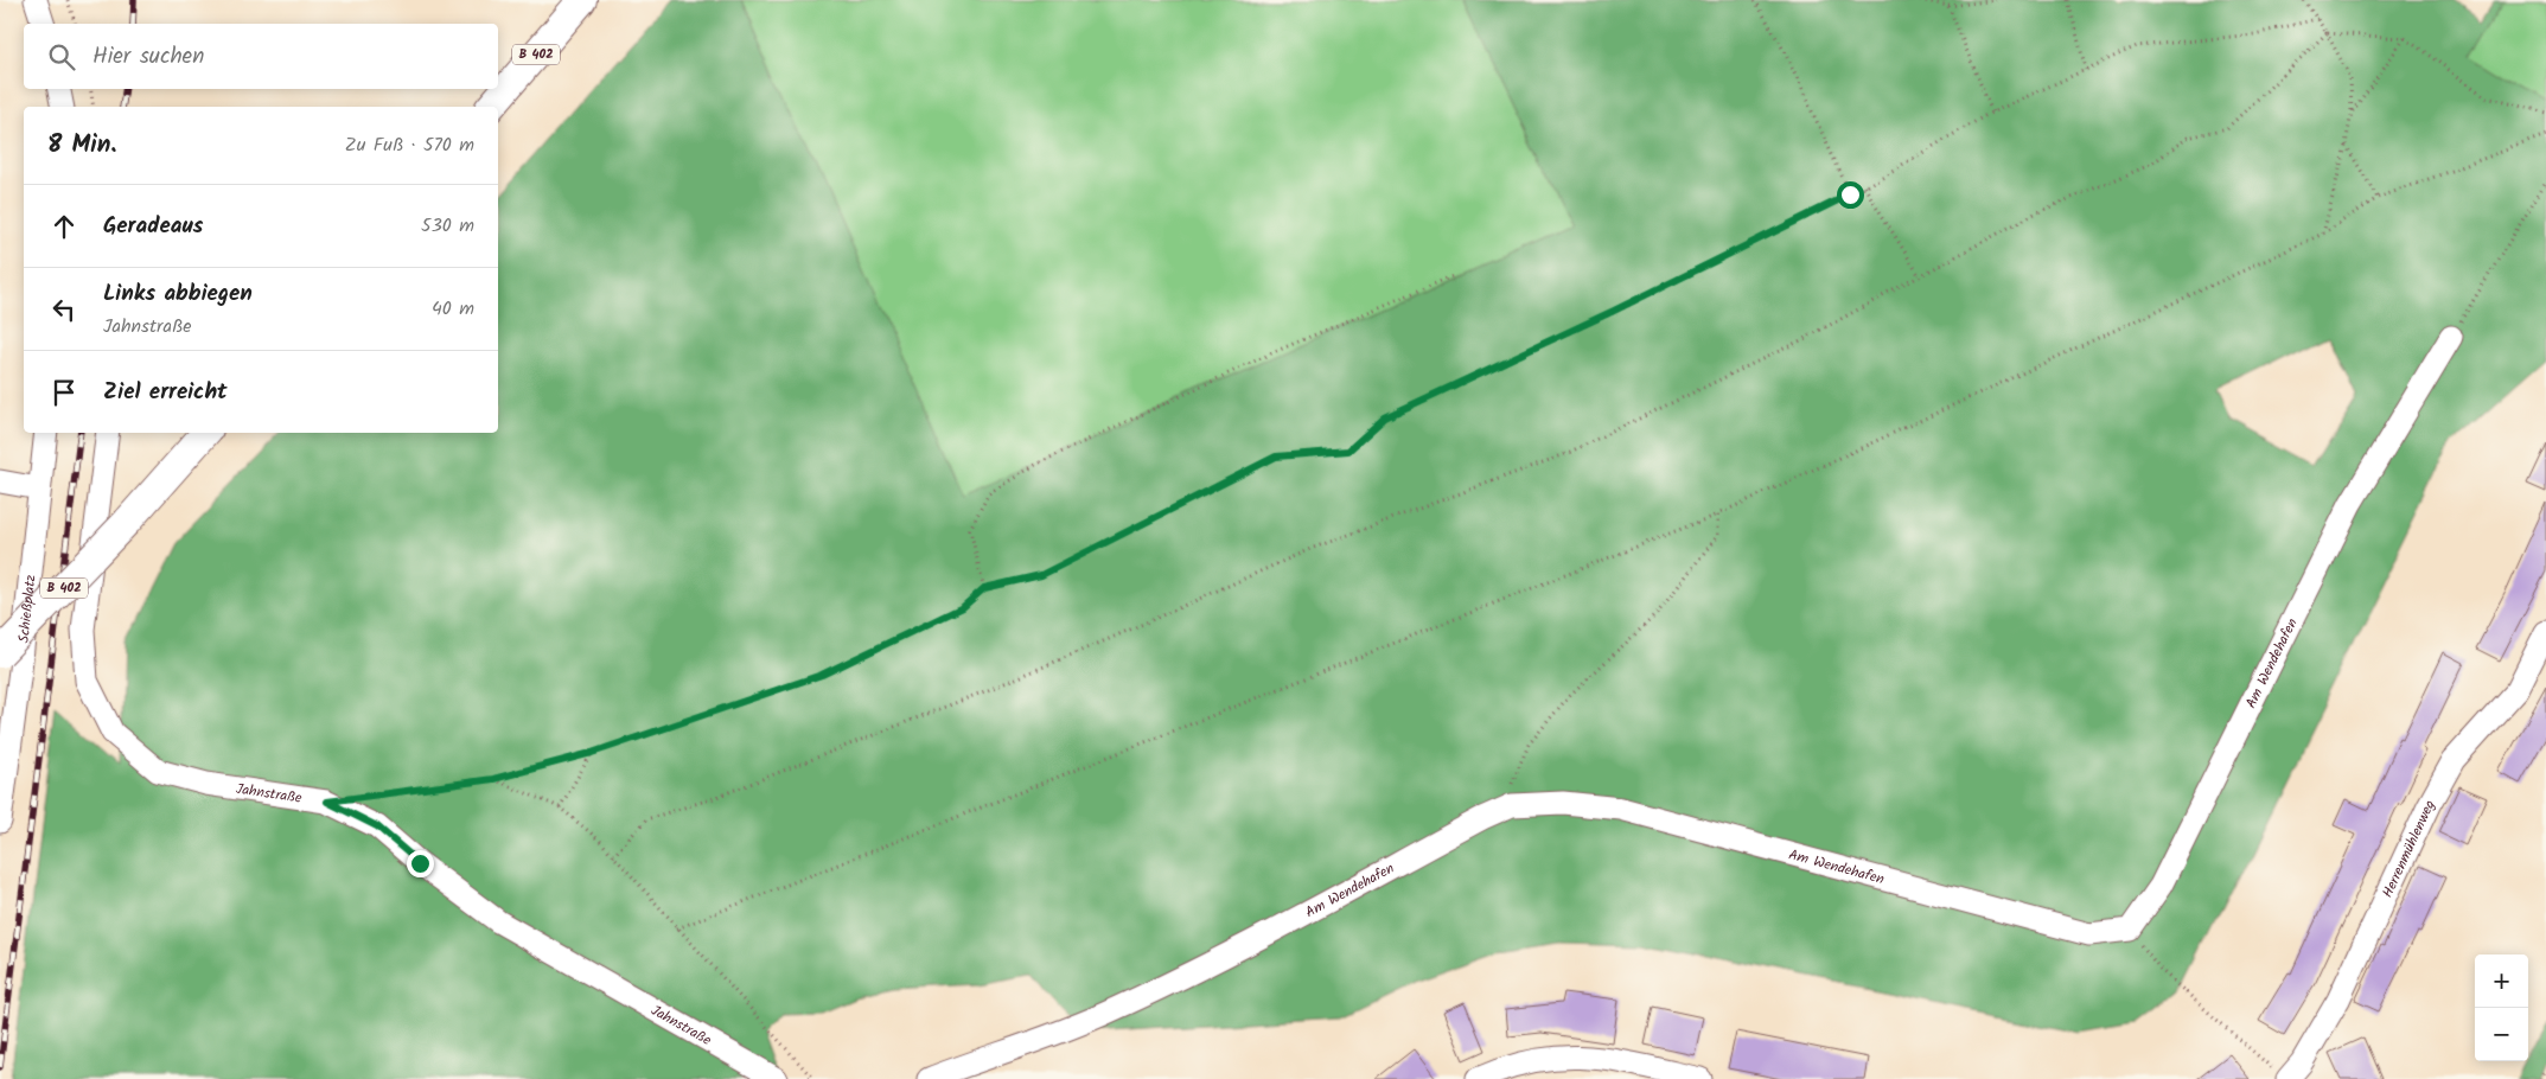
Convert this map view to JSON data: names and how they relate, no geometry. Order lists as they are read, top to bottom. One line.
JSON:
{"streets":{"main road":["B 402"],"street":["Schießplatz","Am Wendehafen","Jahnstraße","Herrenmühlenweg"]},"page":{"search":"Hier suchen","heading":["8 Min.","Zu Fuß · 570 m"],"list":[["Geradeaus","530 m"],["Links abbiegen","Jahnstraße","40 m"],"Ziel erreicht"],"map_buttons":["+","−"]}}
